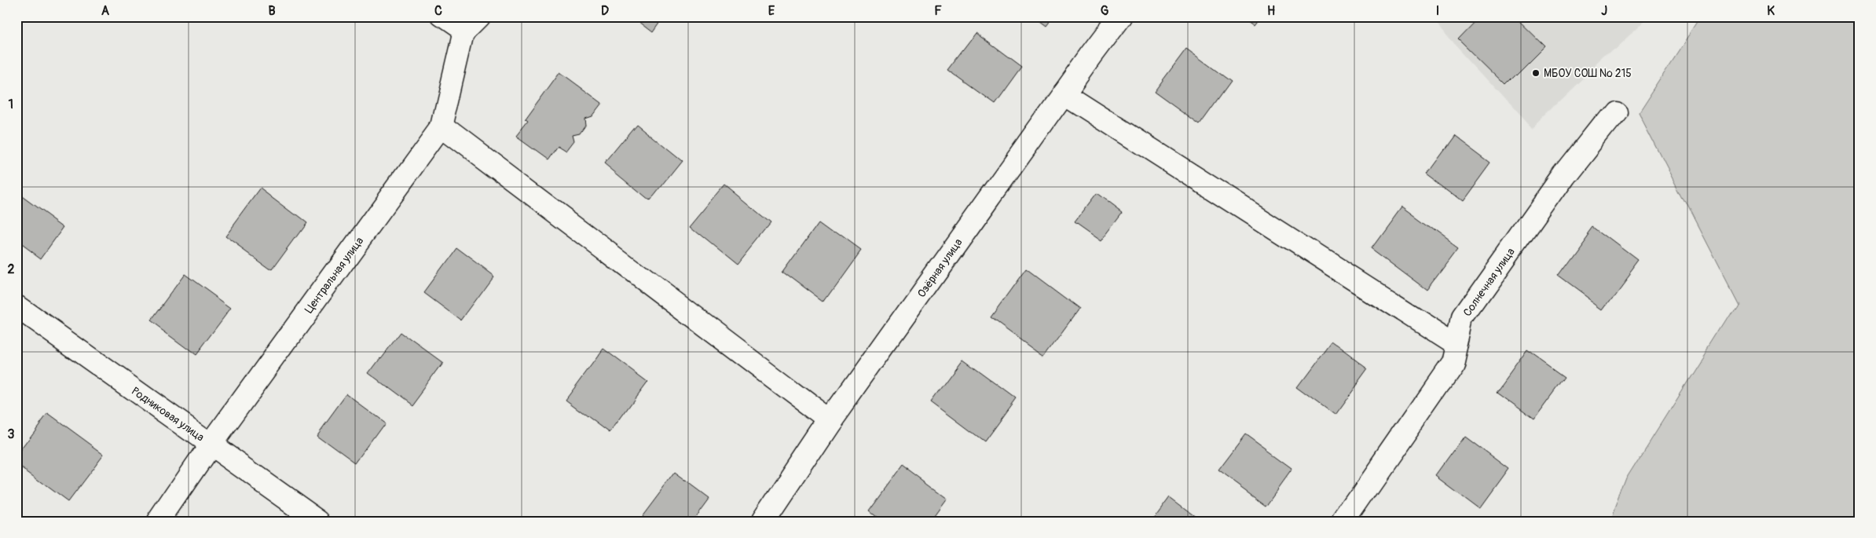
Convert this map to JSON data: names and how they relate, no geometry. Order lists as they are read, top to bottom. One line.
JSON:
{"streets":{"street":["Озёрная улица","Центральная улица","Солнечная улица","Родниковая улица"]},"crossings":[["Центральная улица","Родниковая улица"]],"places":["МБОУ СОШ № 215"],"grid":{"columns":["A","B","C","D","E","F","G","H","I","J","K"],"rows":["1","2","3"]}}
